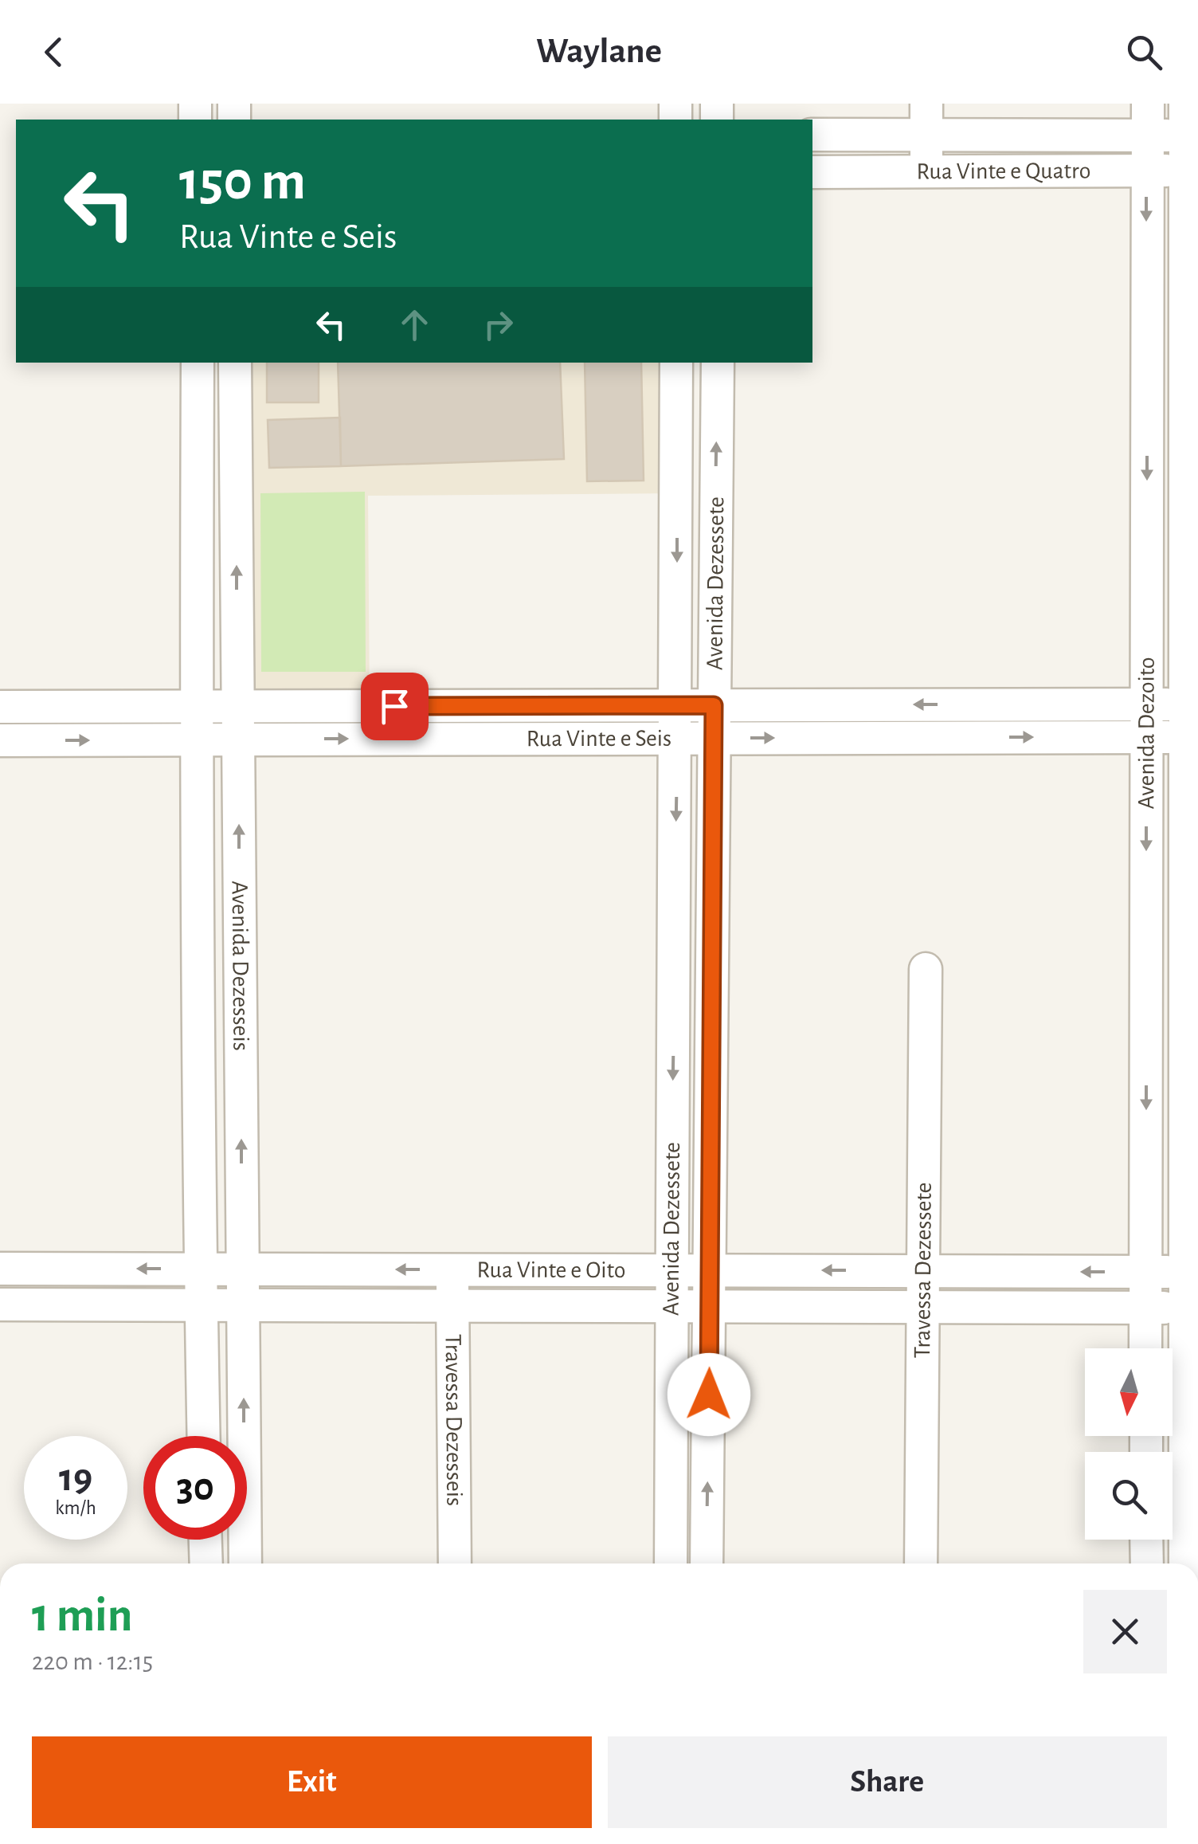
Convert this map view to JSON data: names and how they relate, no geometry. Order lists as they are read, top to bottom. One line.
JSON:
{"streets":{"street":["Rua Vinte e Quatro","Avenida Dezessete","Avenida Dezoito","Rua Vinte e Seis","Avenida Dezesseis","Rua Vinte e Oito","Travessa Dezessete","Travessa Dezesseis"]},"crossings":[["Rua Vinte e Quatro","Avenida Dezoito"],["Avenida Dezessete","Rua Vinte e Seis"],["Avenida Dezessete","Rua Vinte e Oito"],["Avenida Dezoito","Rua Vinte e Seis"],["Avenida Dezoito","Rua Vinte e Oito"],["Rua Vinte e Seis","Avenida Dezesseis"],["Avenida Dezesseis","Rua Vinte e Oito"],["Rua Vinte e Oito","Travessa Dezessete"],["Rua Vinte e Oito","Travessa Dezesseis"]],"north":"bottom","page":{"header":"Waylane","turn":["150 m","Rua Vinte e Seis"],"speed":"19 km/h","limit":"30","heading":["1 min","220 m · 12:15"],"buttons":["Exit","Share"]}}
